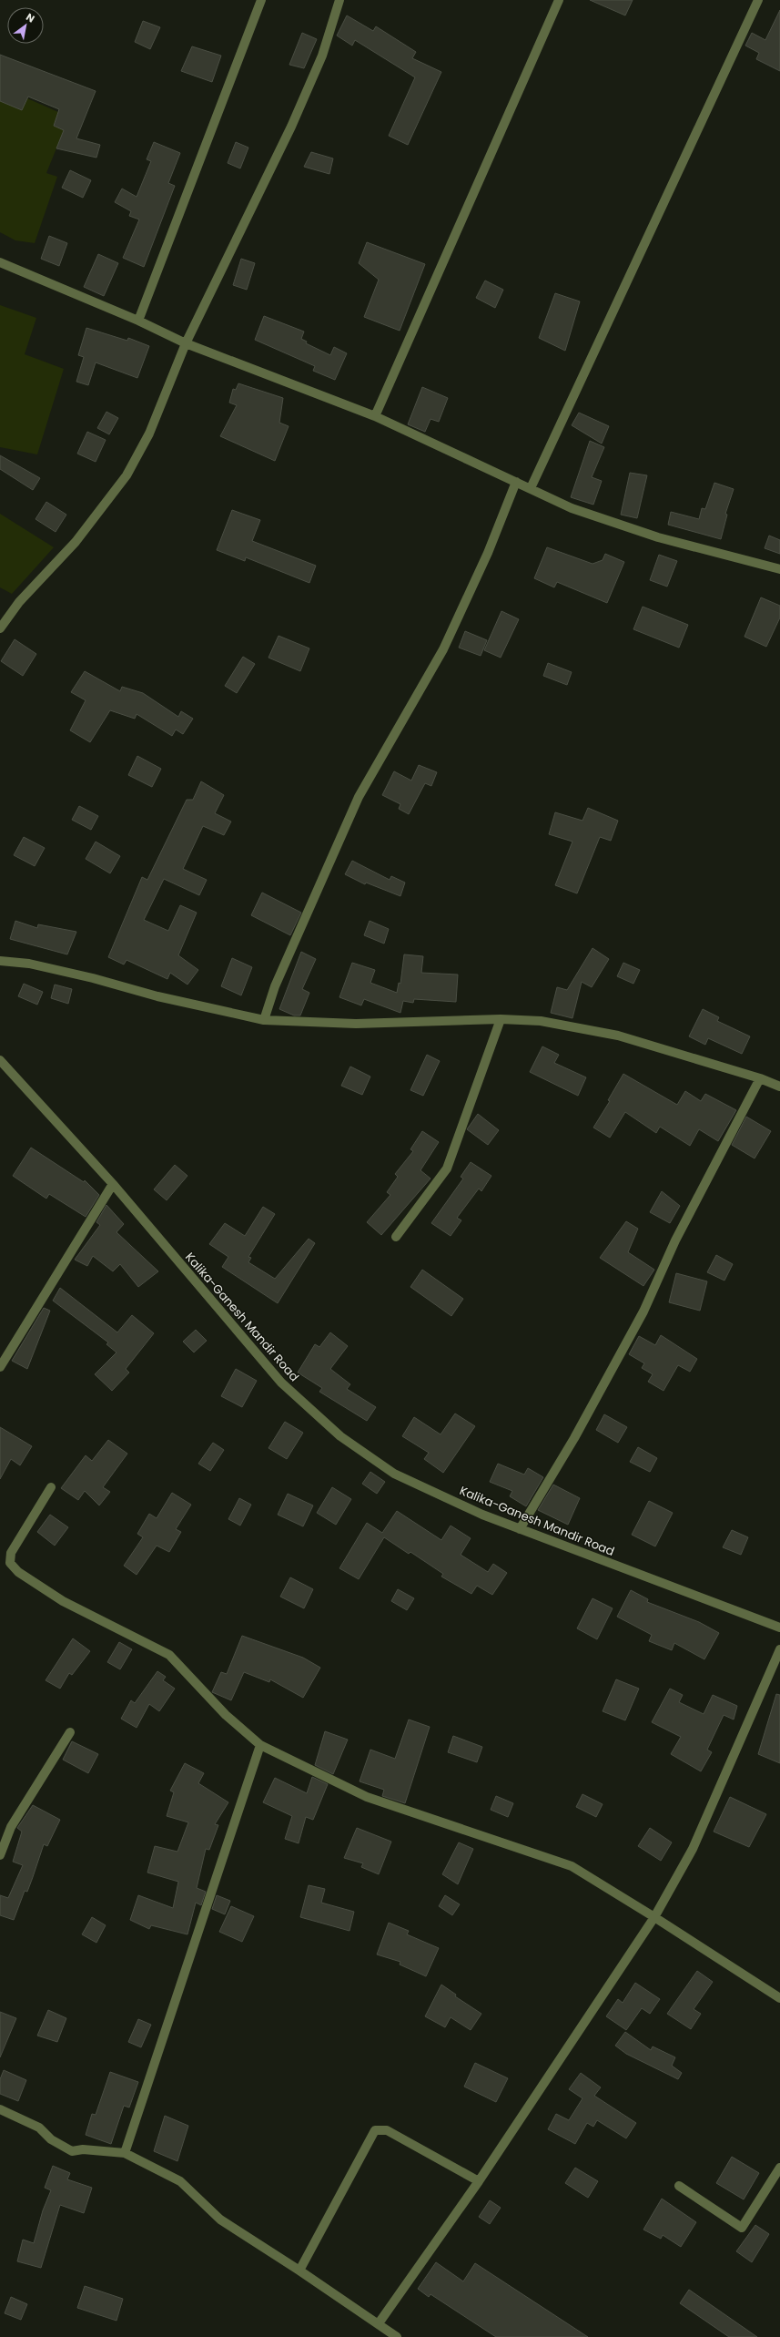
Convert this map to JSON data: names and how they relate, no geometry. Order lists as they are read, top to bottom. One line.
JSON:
{"streets":{"street":["Kalika-Ganesh Mandir Road"]},"north":"top right"}
